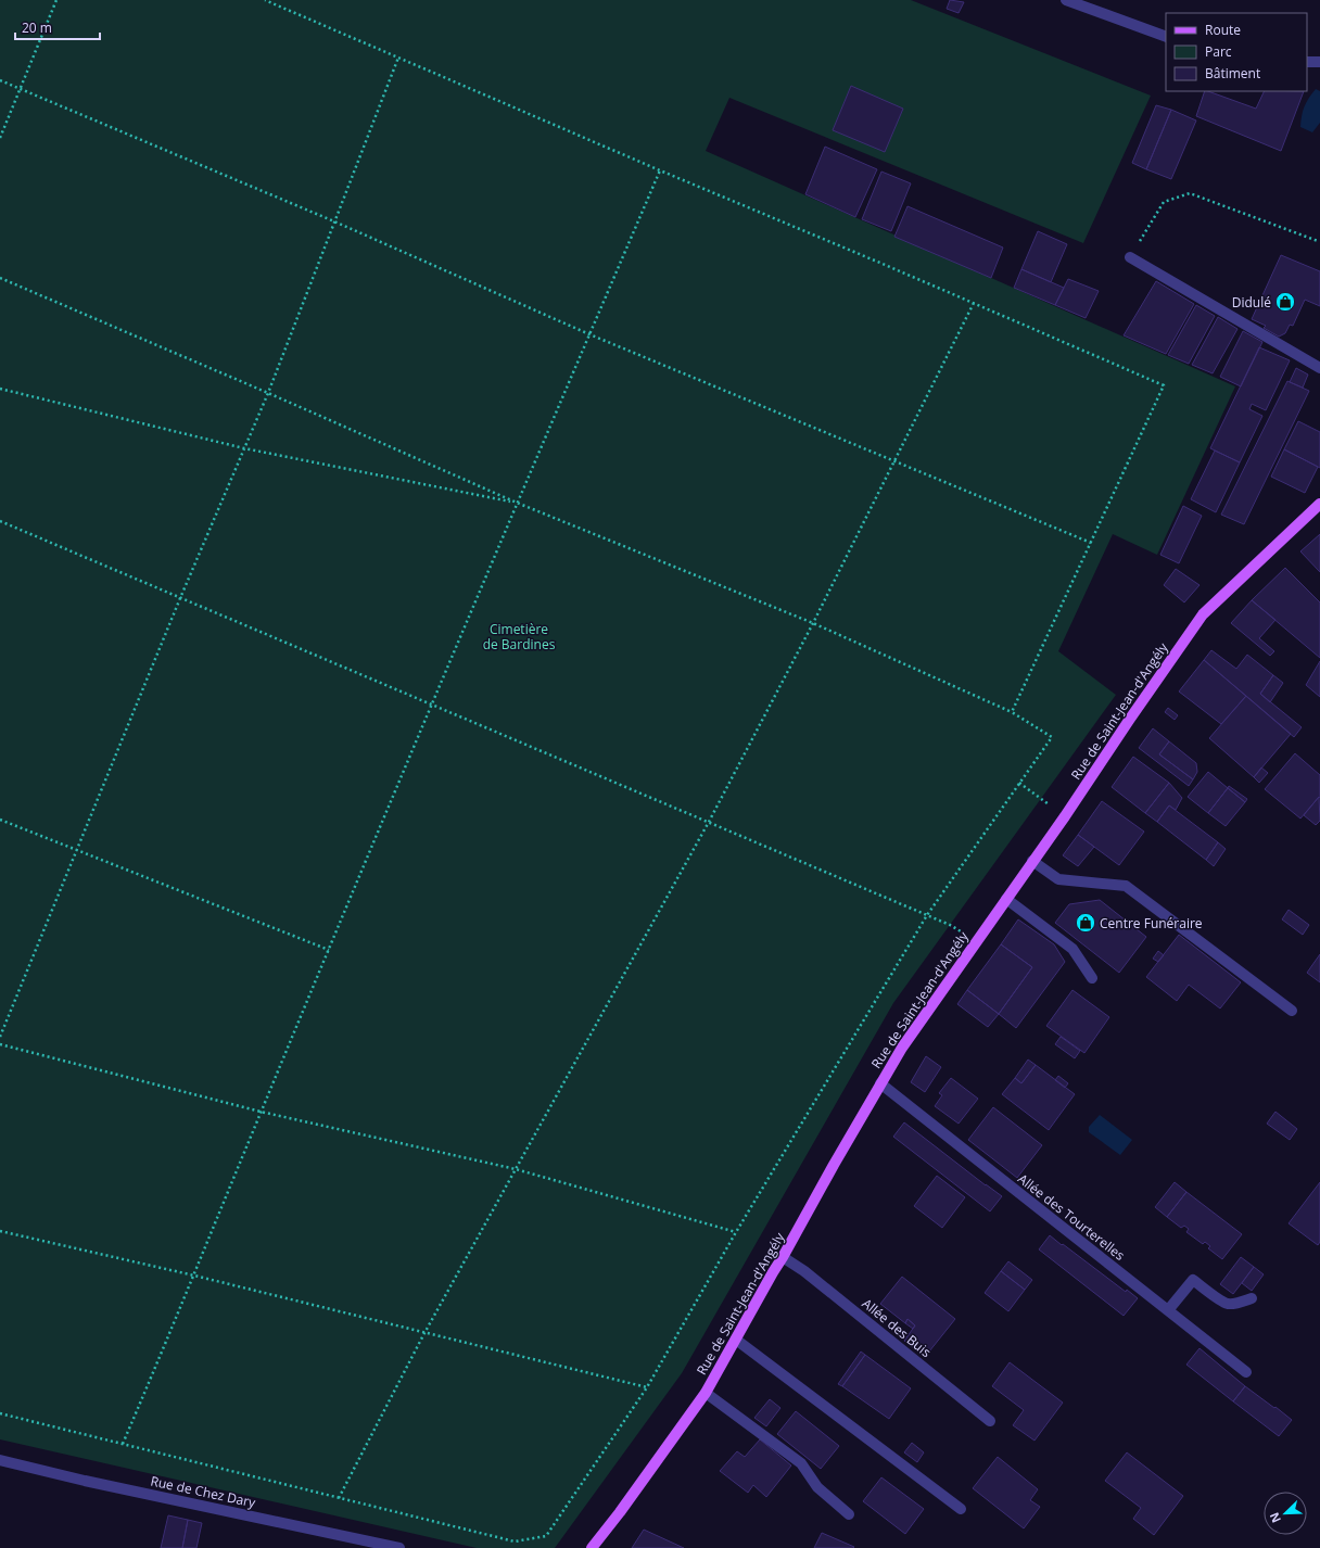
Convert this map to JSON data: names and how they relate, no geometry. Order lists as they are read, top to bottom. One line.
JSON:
{"streets":{"main road":["Rue de Saint-Jean-d'Angély"],"street":["Allée des Tourterelles","Allée des Buis","Rue de Chez Dary"]},"crossings":[["Rue de Saint-Jean-d'Angély","Allée des Tourterelles"],["Rue de Saint-Jean-d'Angély","Allée des Buis"]],"parks":["Cimetière de Bardines"],"places":{"shop":["Didulé","Centre Funéraire"]},"legend":["Route","Parc","Bâtiment"],"scale_bar":"20 m","north":"bottom left"}
